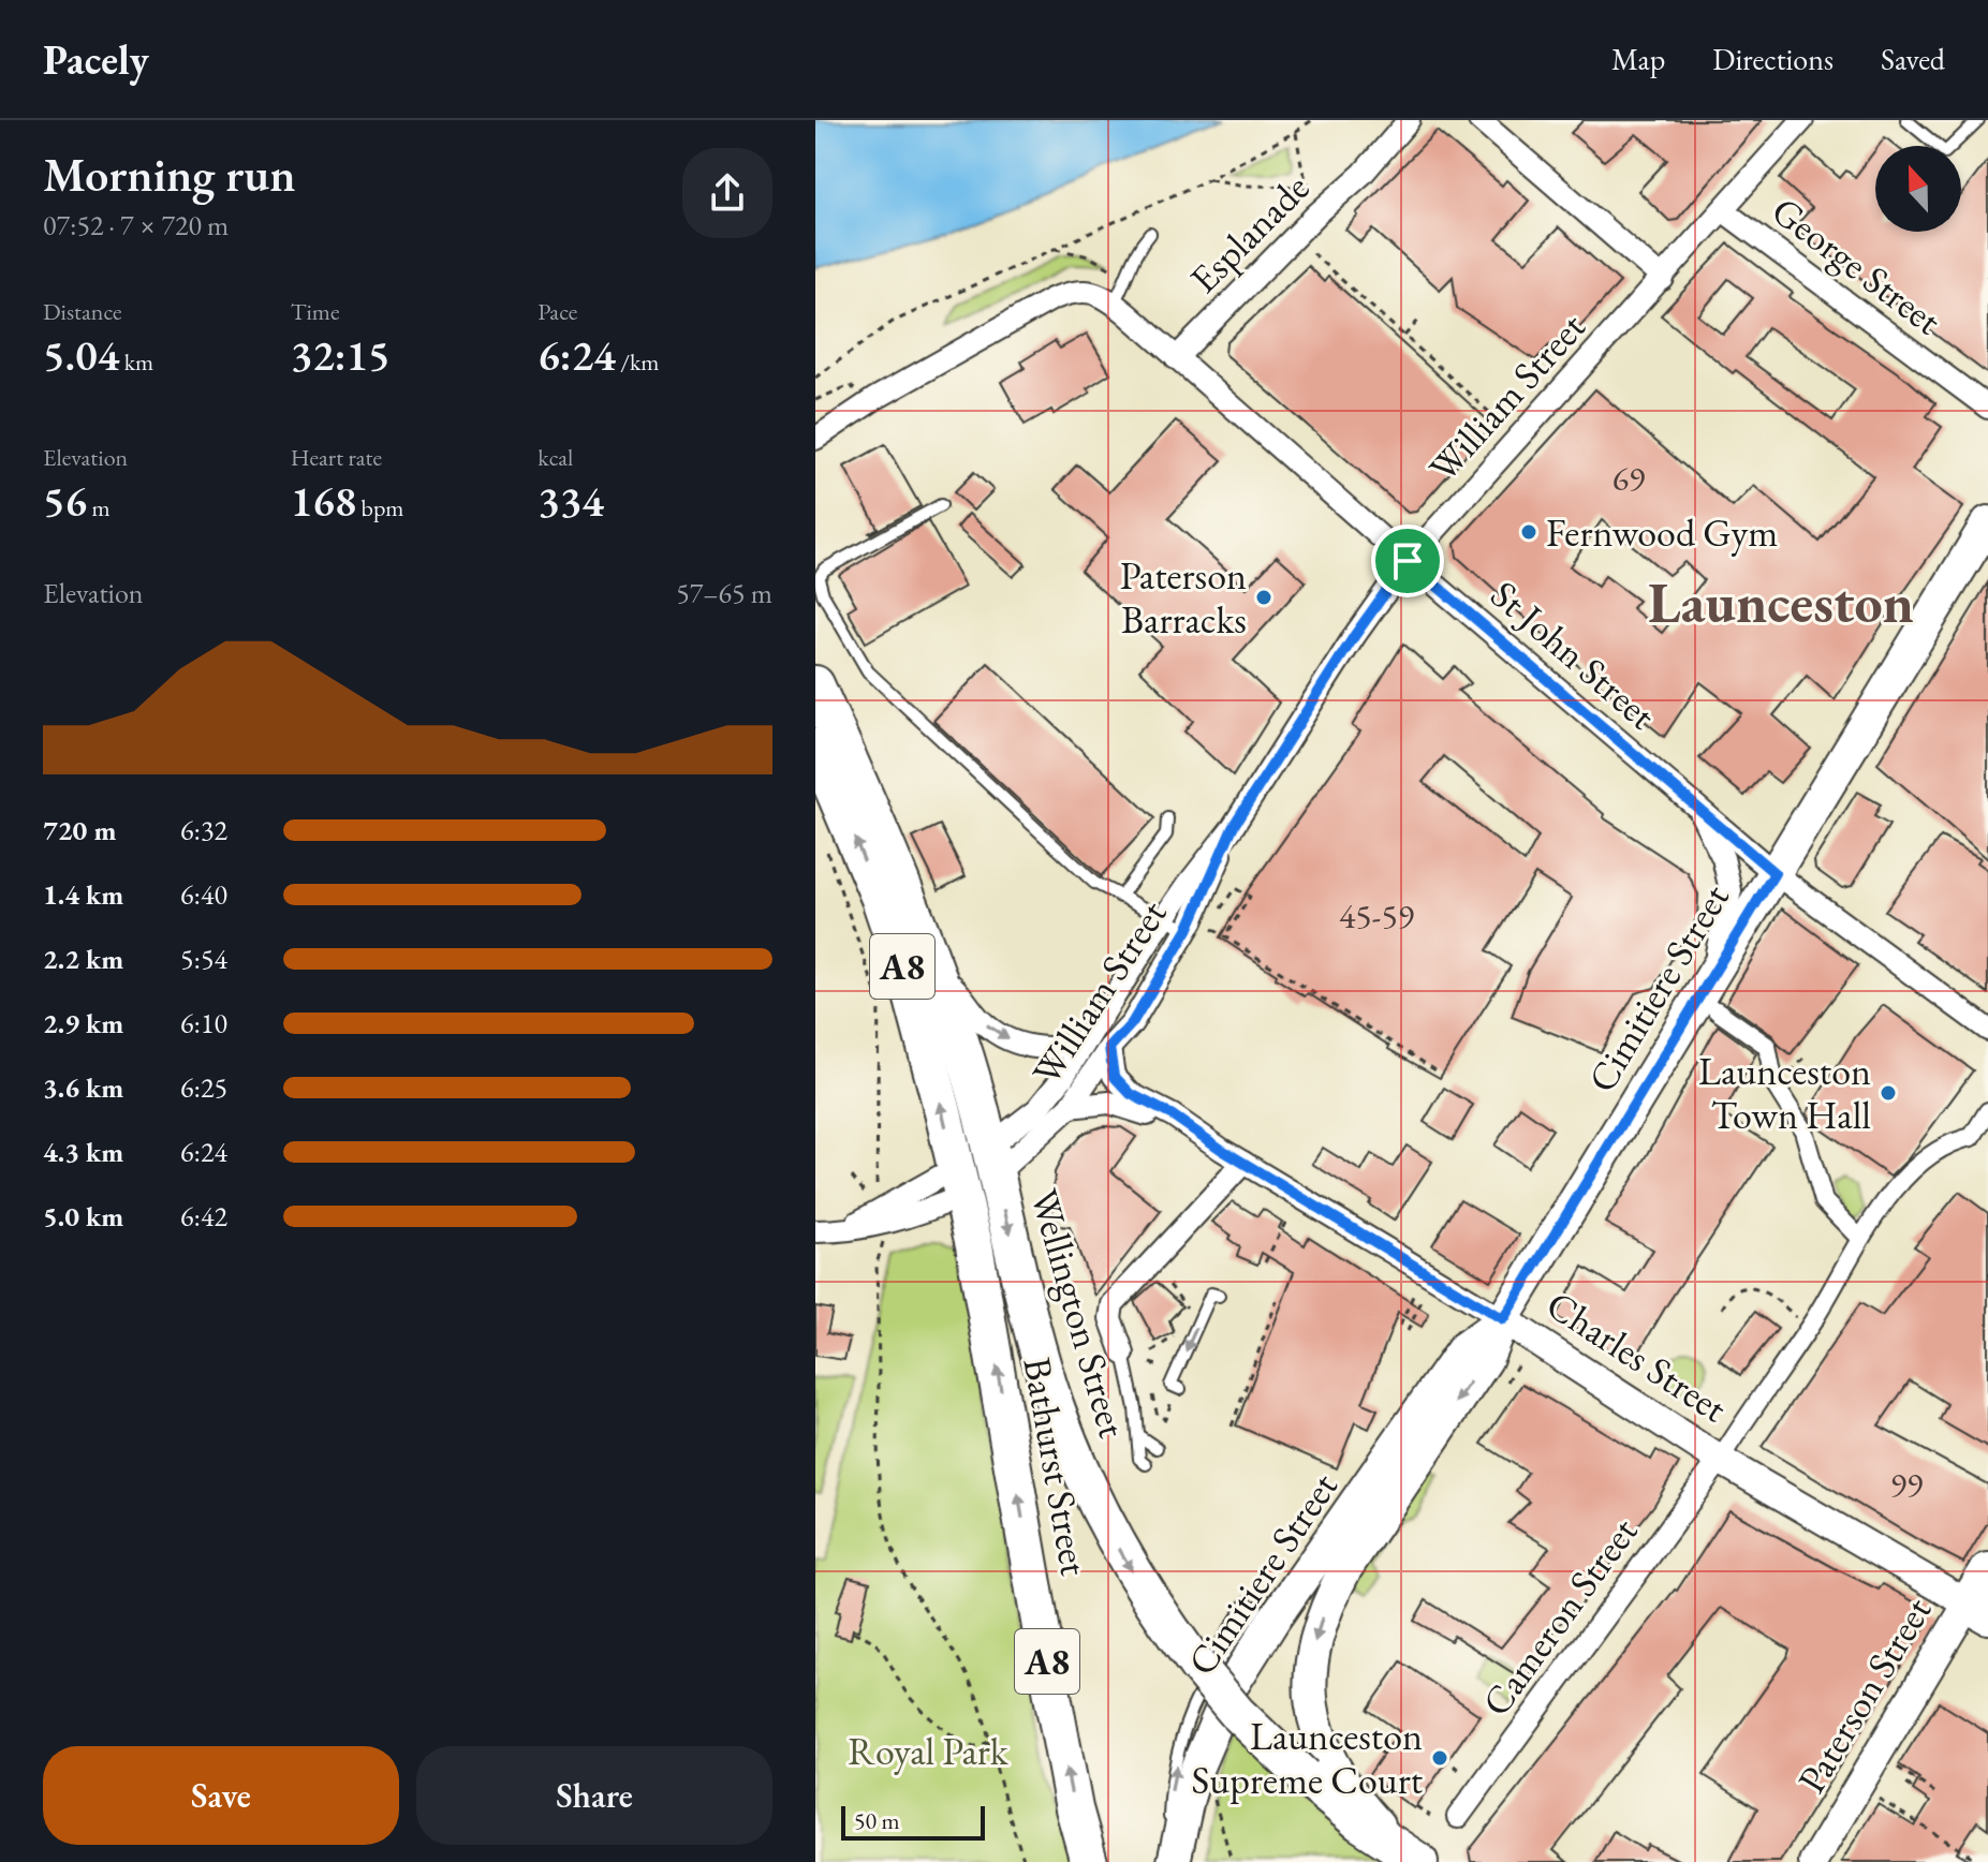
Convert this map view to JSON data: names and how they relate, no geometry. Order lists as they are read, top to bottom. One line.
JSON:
{"streets":{"highway":["A8","Wellington Street","Bathurst Street","Paterson Street"],"main road":["Cimitiere Street"],"street":["Esplanade","George Street","William Street","St John Street","Charles Street","Cameron Street"]},"crossings":[["Esplanade","St John Street"],["George Street","William Street"],["William Street","St John Street"],["William Street","Wellington Street"],["William Street","Charles Street"],["St John Street","Cimitiere Street"],["Cimitiere Street","Wellington Street"],["Cimitiere Street","Charles Street"],["Charles Street","Cameron Street"],["Charles Street","Paterson Street"]],"one_way":["Wellington Street","Bathurst Street"],"districts":["Launceston"],"parks":["Royal Park"],"places":["Fernwood Gym","Paterson Barracks","Launceston Town Hall","Launceston Supreme Court"],"house_numbers":["69","45-59","99"],"scale_bar":"50 m","north":"top","page":{"header":"Pacely","nav":["Map","Directions","Saved"],"heading":["Morning run","07:52 · 7 × 720 m"],"stats":[["Distance","5.04 km"],["Time","32:15"],["Pace","6:24 /km"],["Elevation","56 m"],["Heart rate","168 bpm"],["kcal","334"]],"chart":["Elevation","57–65 m"],"list":[{"name":"720 m","note":"6:32"},{"name":"1.4 km","note":"6:40"},{"name":"2.2 km","note":"5:54"},{"name":"2.9 km","note":"6:10"},{"name":"3.6 km","note":"6:25"},{"name":"4.3 km","note":"6:24"},{"name":"5.0 km","note":"6:42"}],"buttons":["Save","Share"],"scale":"50 m"}}
